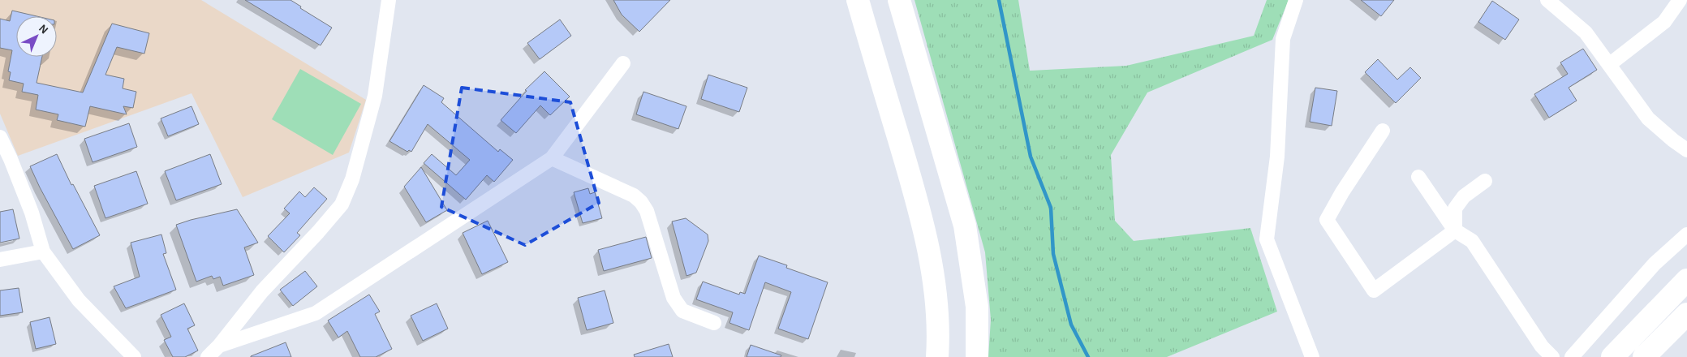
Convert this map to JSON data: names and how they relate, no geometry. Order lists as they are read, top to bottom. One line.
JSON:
{"north":"top right"}
